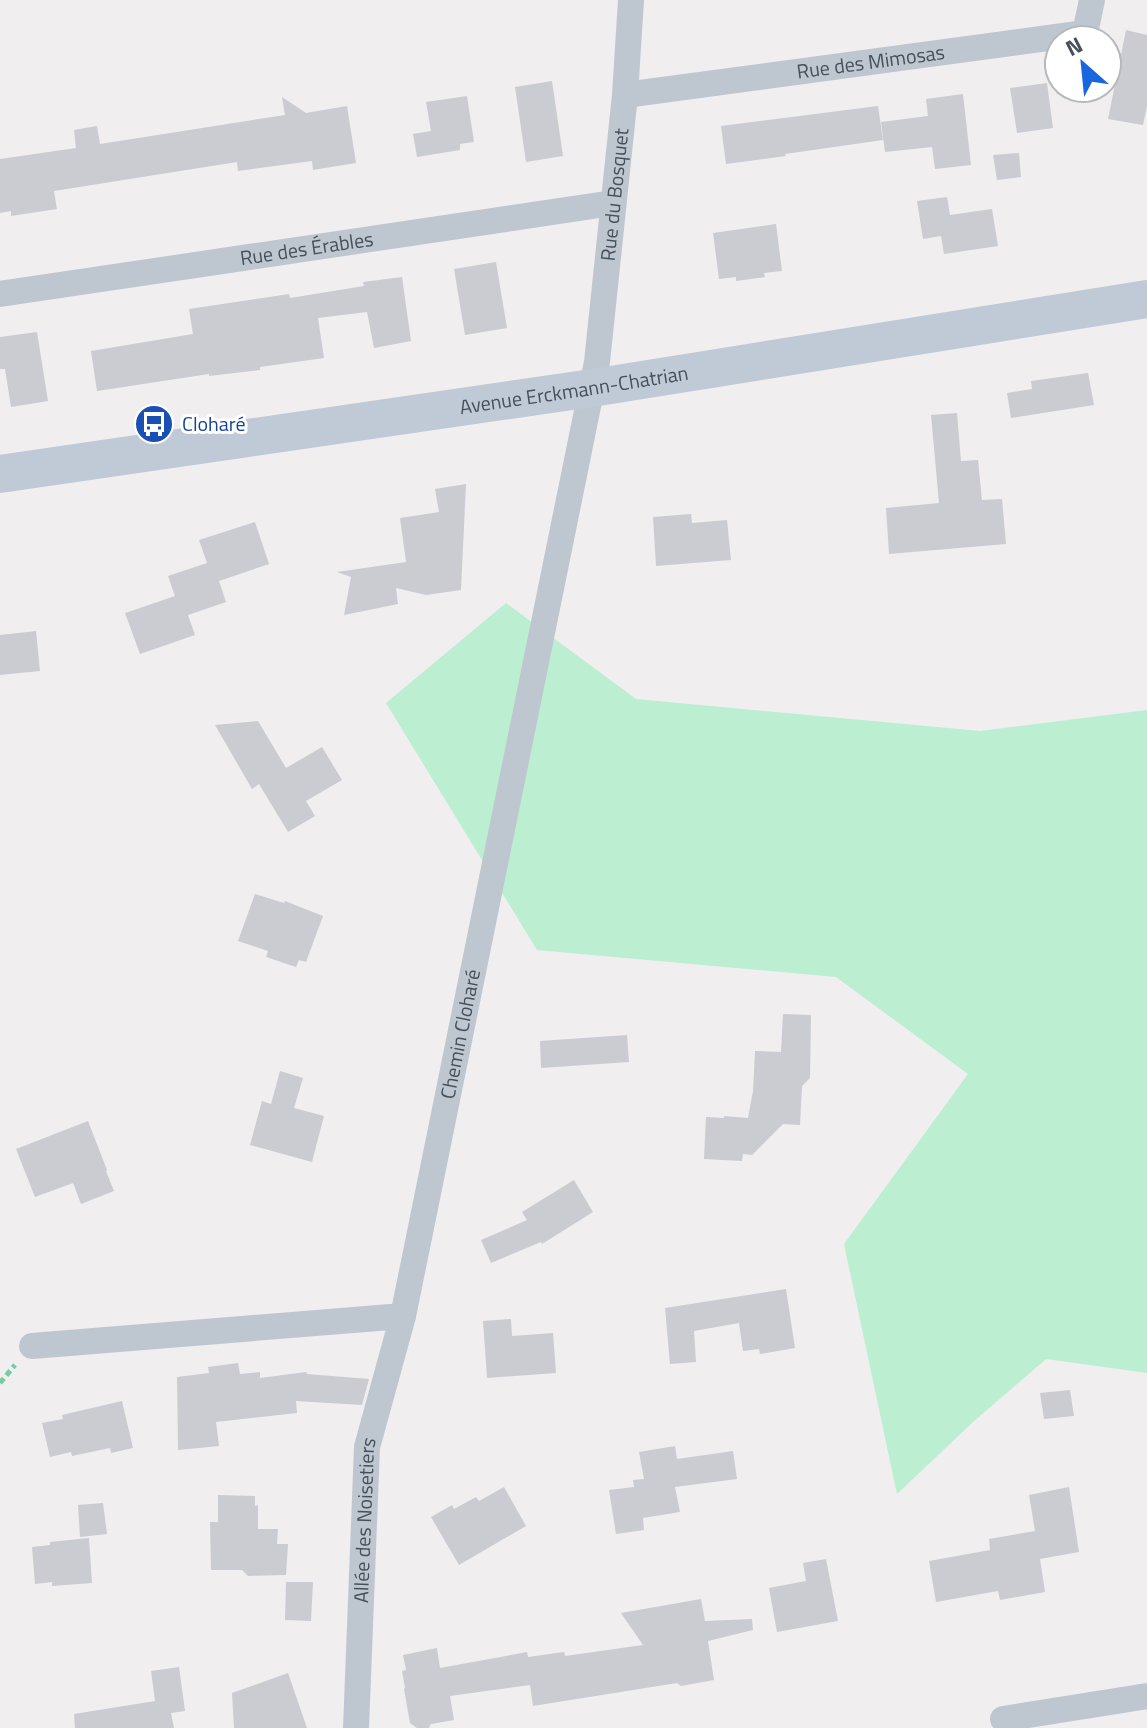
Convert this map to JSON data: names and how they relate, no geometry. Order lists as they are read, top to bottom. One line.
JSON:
{"streets":{"street":["Rue des Mimosas","Rue du Bosquet","Rue des Érables","Avenue Erckmann-Chatrian","Chemin Cloharé","Allée des Noisetiers"]},"crossings":[["Rue des Mimosas","Rue du Bosquet"],["Rue du Bosquet","Rue des Érables"],["Rue du Bosquet","Avenue Erckmann-Chatrian"],["Rue du Bosquet","Chemin Cloharé"],["Avenue Erckmann-Chatrian","Chemin Cloharé"],["Chemin Cloharé","Allée des Noisetiers"]],"places":{"bus stop":["Cloharé"]},"north":"top left"}
